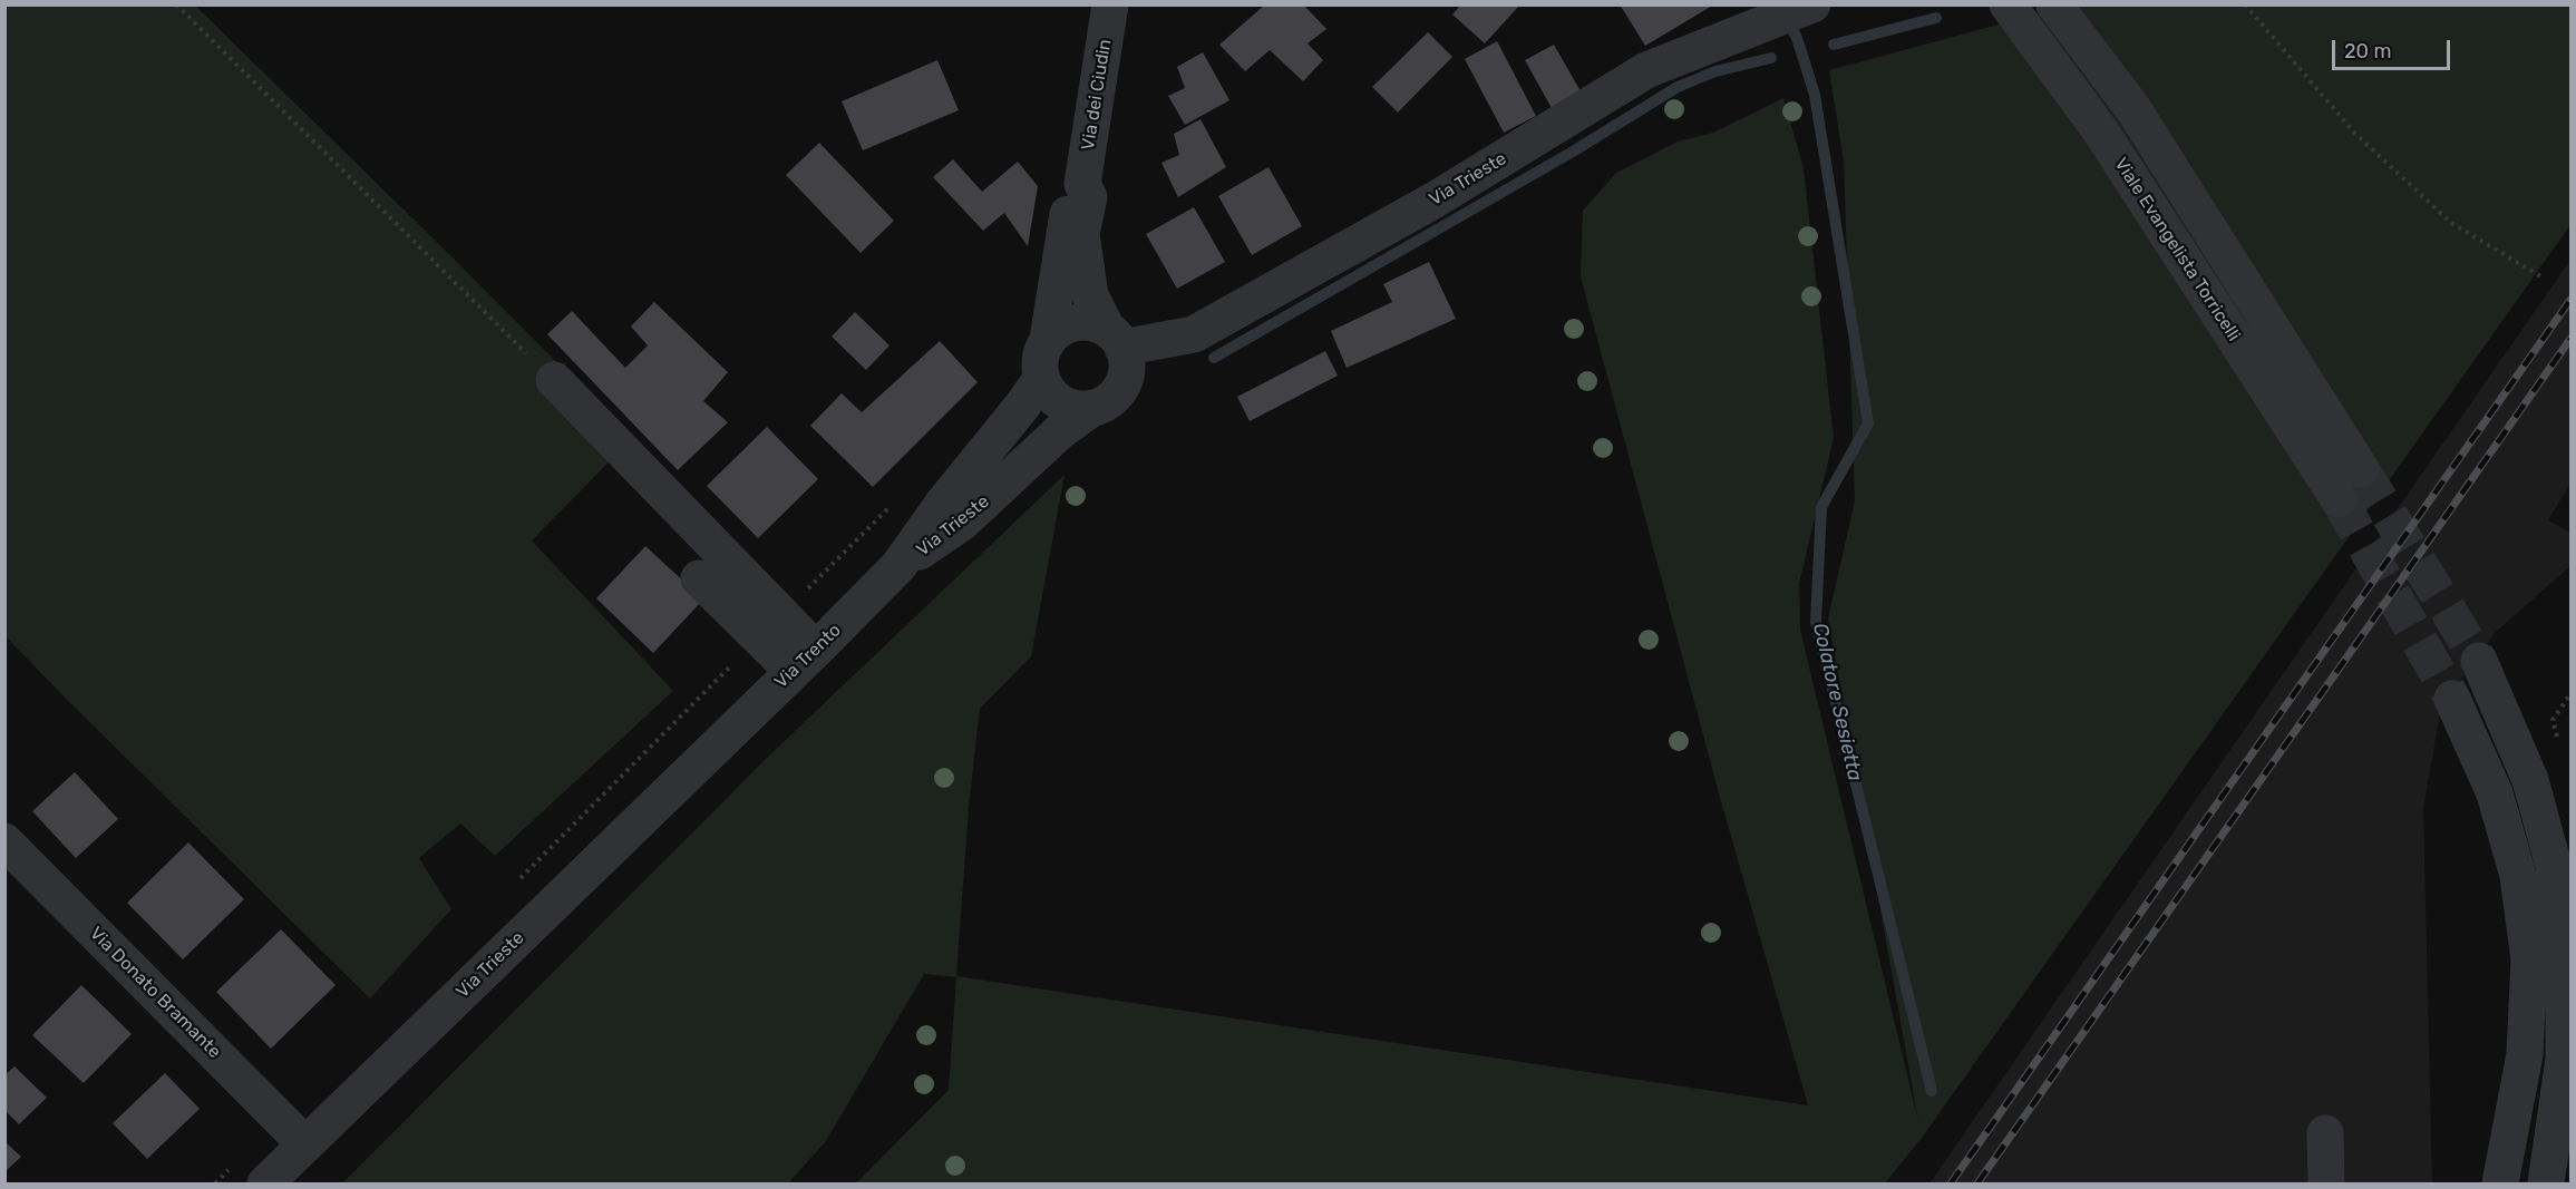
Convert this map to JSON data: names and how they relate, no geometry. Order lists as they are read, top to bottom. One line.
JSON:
{"streets":{"street":["Via dei Ciudin","Via Trieste","Viale Evangelista Torricelli","Via Trento","Via Donato Bramante"]},"crossings":[["Via dei Ciudin","Via Trieste"],["Via Trieste","Via Trento"],["Via Trieste","Via Donato Bramante"]],"water":["Colatore Sesietta"],"scale_bar":"20 m"}
